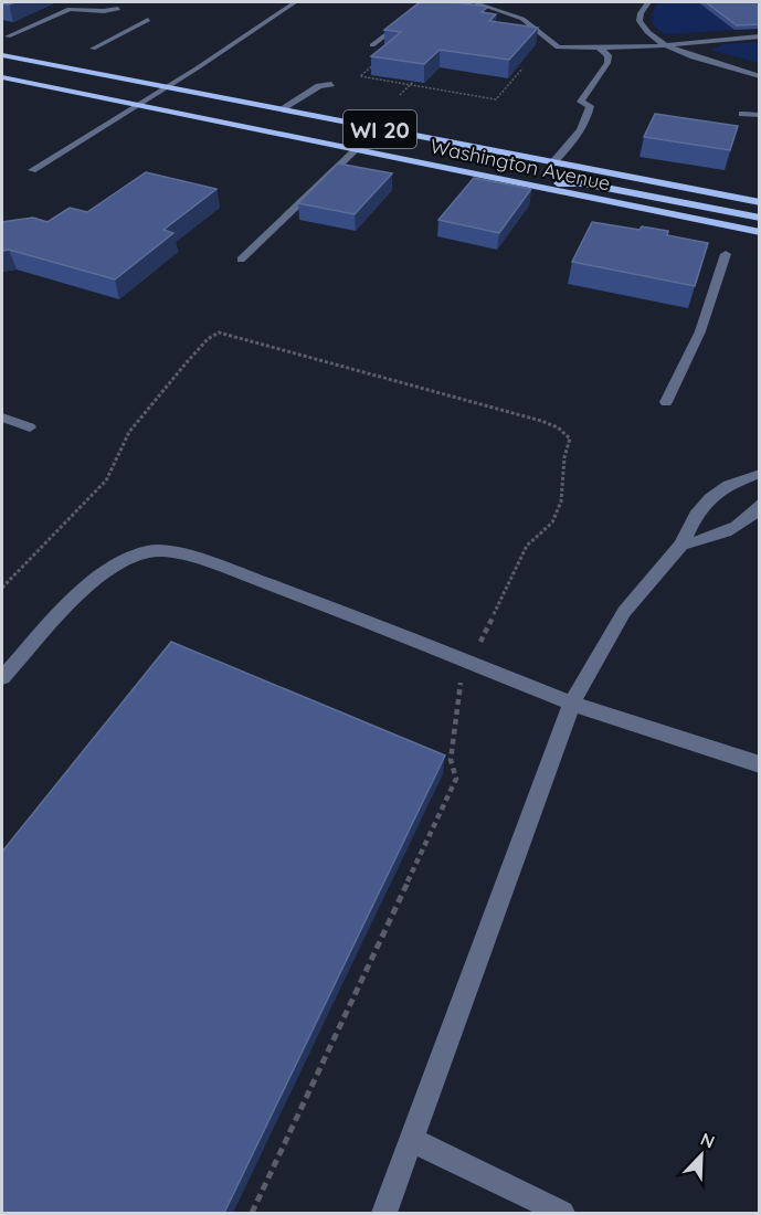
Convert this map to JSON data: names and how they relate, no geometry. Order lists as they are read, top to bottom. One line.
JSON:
{"streets":{"main road":["WI 20","Washington Avenue"]},"north":"top right"}
